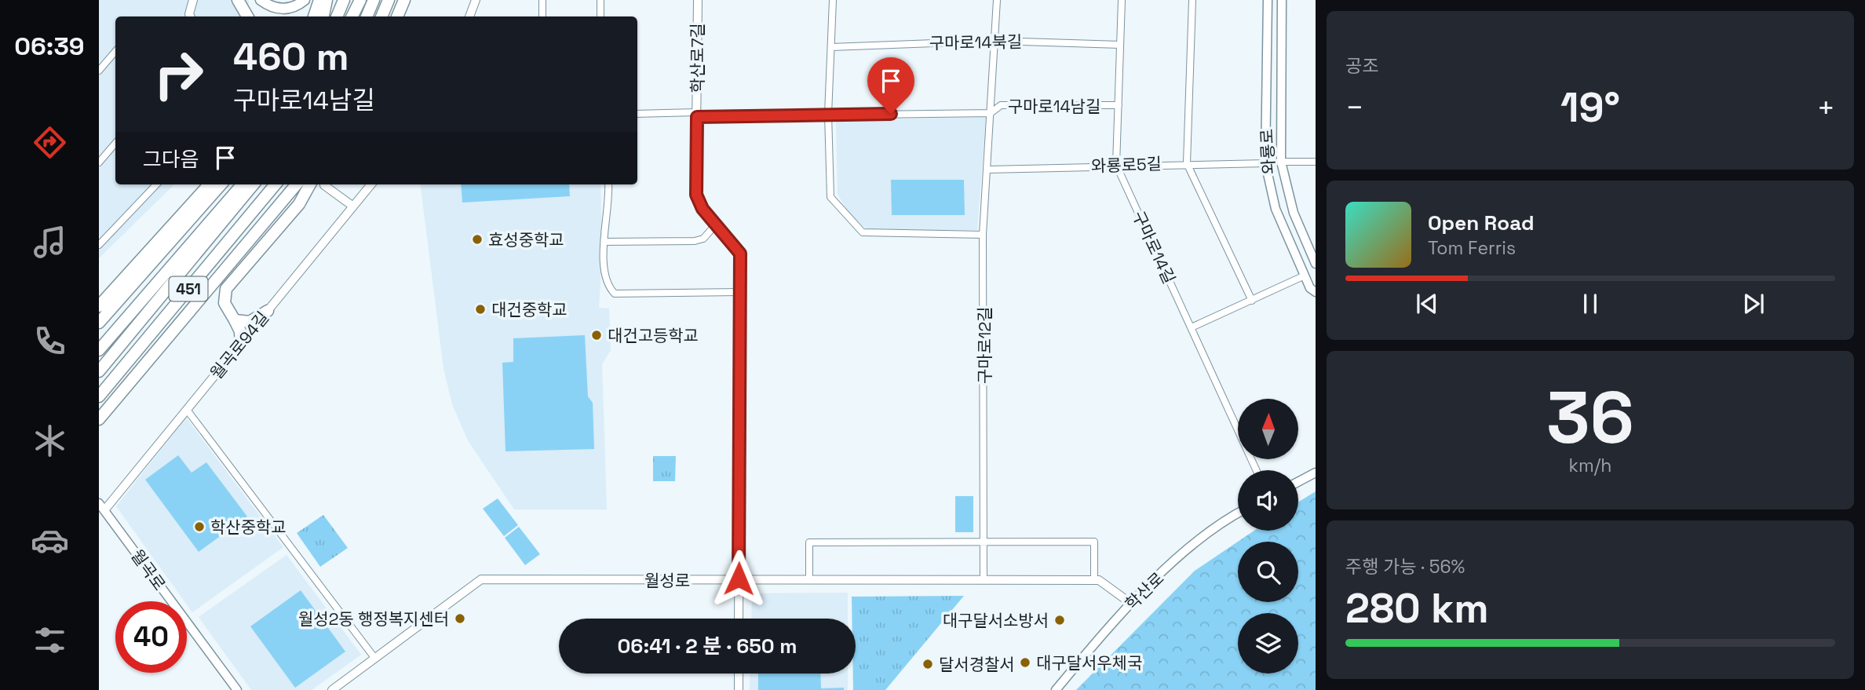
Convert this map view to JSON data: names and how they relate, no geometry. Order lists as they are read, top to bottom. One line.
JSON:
{"streets":{"highway":["451"],"main road":["와룡로","월곡로","학산로"],"street":["구마로14북길","학산로7길","구마로14남길","와룡로5길","구마로14길","월곡로94길","구마로12길","월성로"]},"crossings":[["구마로14북길","구마로14길"],["구마로14북길","구마로12길"],["학산로7길","구마로14남길"],["학산로7길","월성로"],["구마로14남길","구마로14길"],["구마로14남길","구마로12길"],["와룡로","와룡로5길"],["와룡로5길","구마로14길"],["와룡로5길","구마로12길"],["월곡로94길","월곡로"],["구마로12길","월성로"],["월성로","학산로"]],"places":["효성중학교","대건중학교","대건고등학교","학산중학교","월성2동 행정복지센터","대구달서소방서","대구달서우체국","달서경찰서"],"north":"top","page":{"tabs":"06:39","tile":["공조",["36","km/h"],["주행 가능 · 56%","280 km"]],"turn":["460 m","구마로14남길"],"heat":["−","19°","+"],"then":"그다음","song":["Open Road","Tom Ferris"],"limit":"40","trip":"06:41 · 2 분 · 650 m"}}
